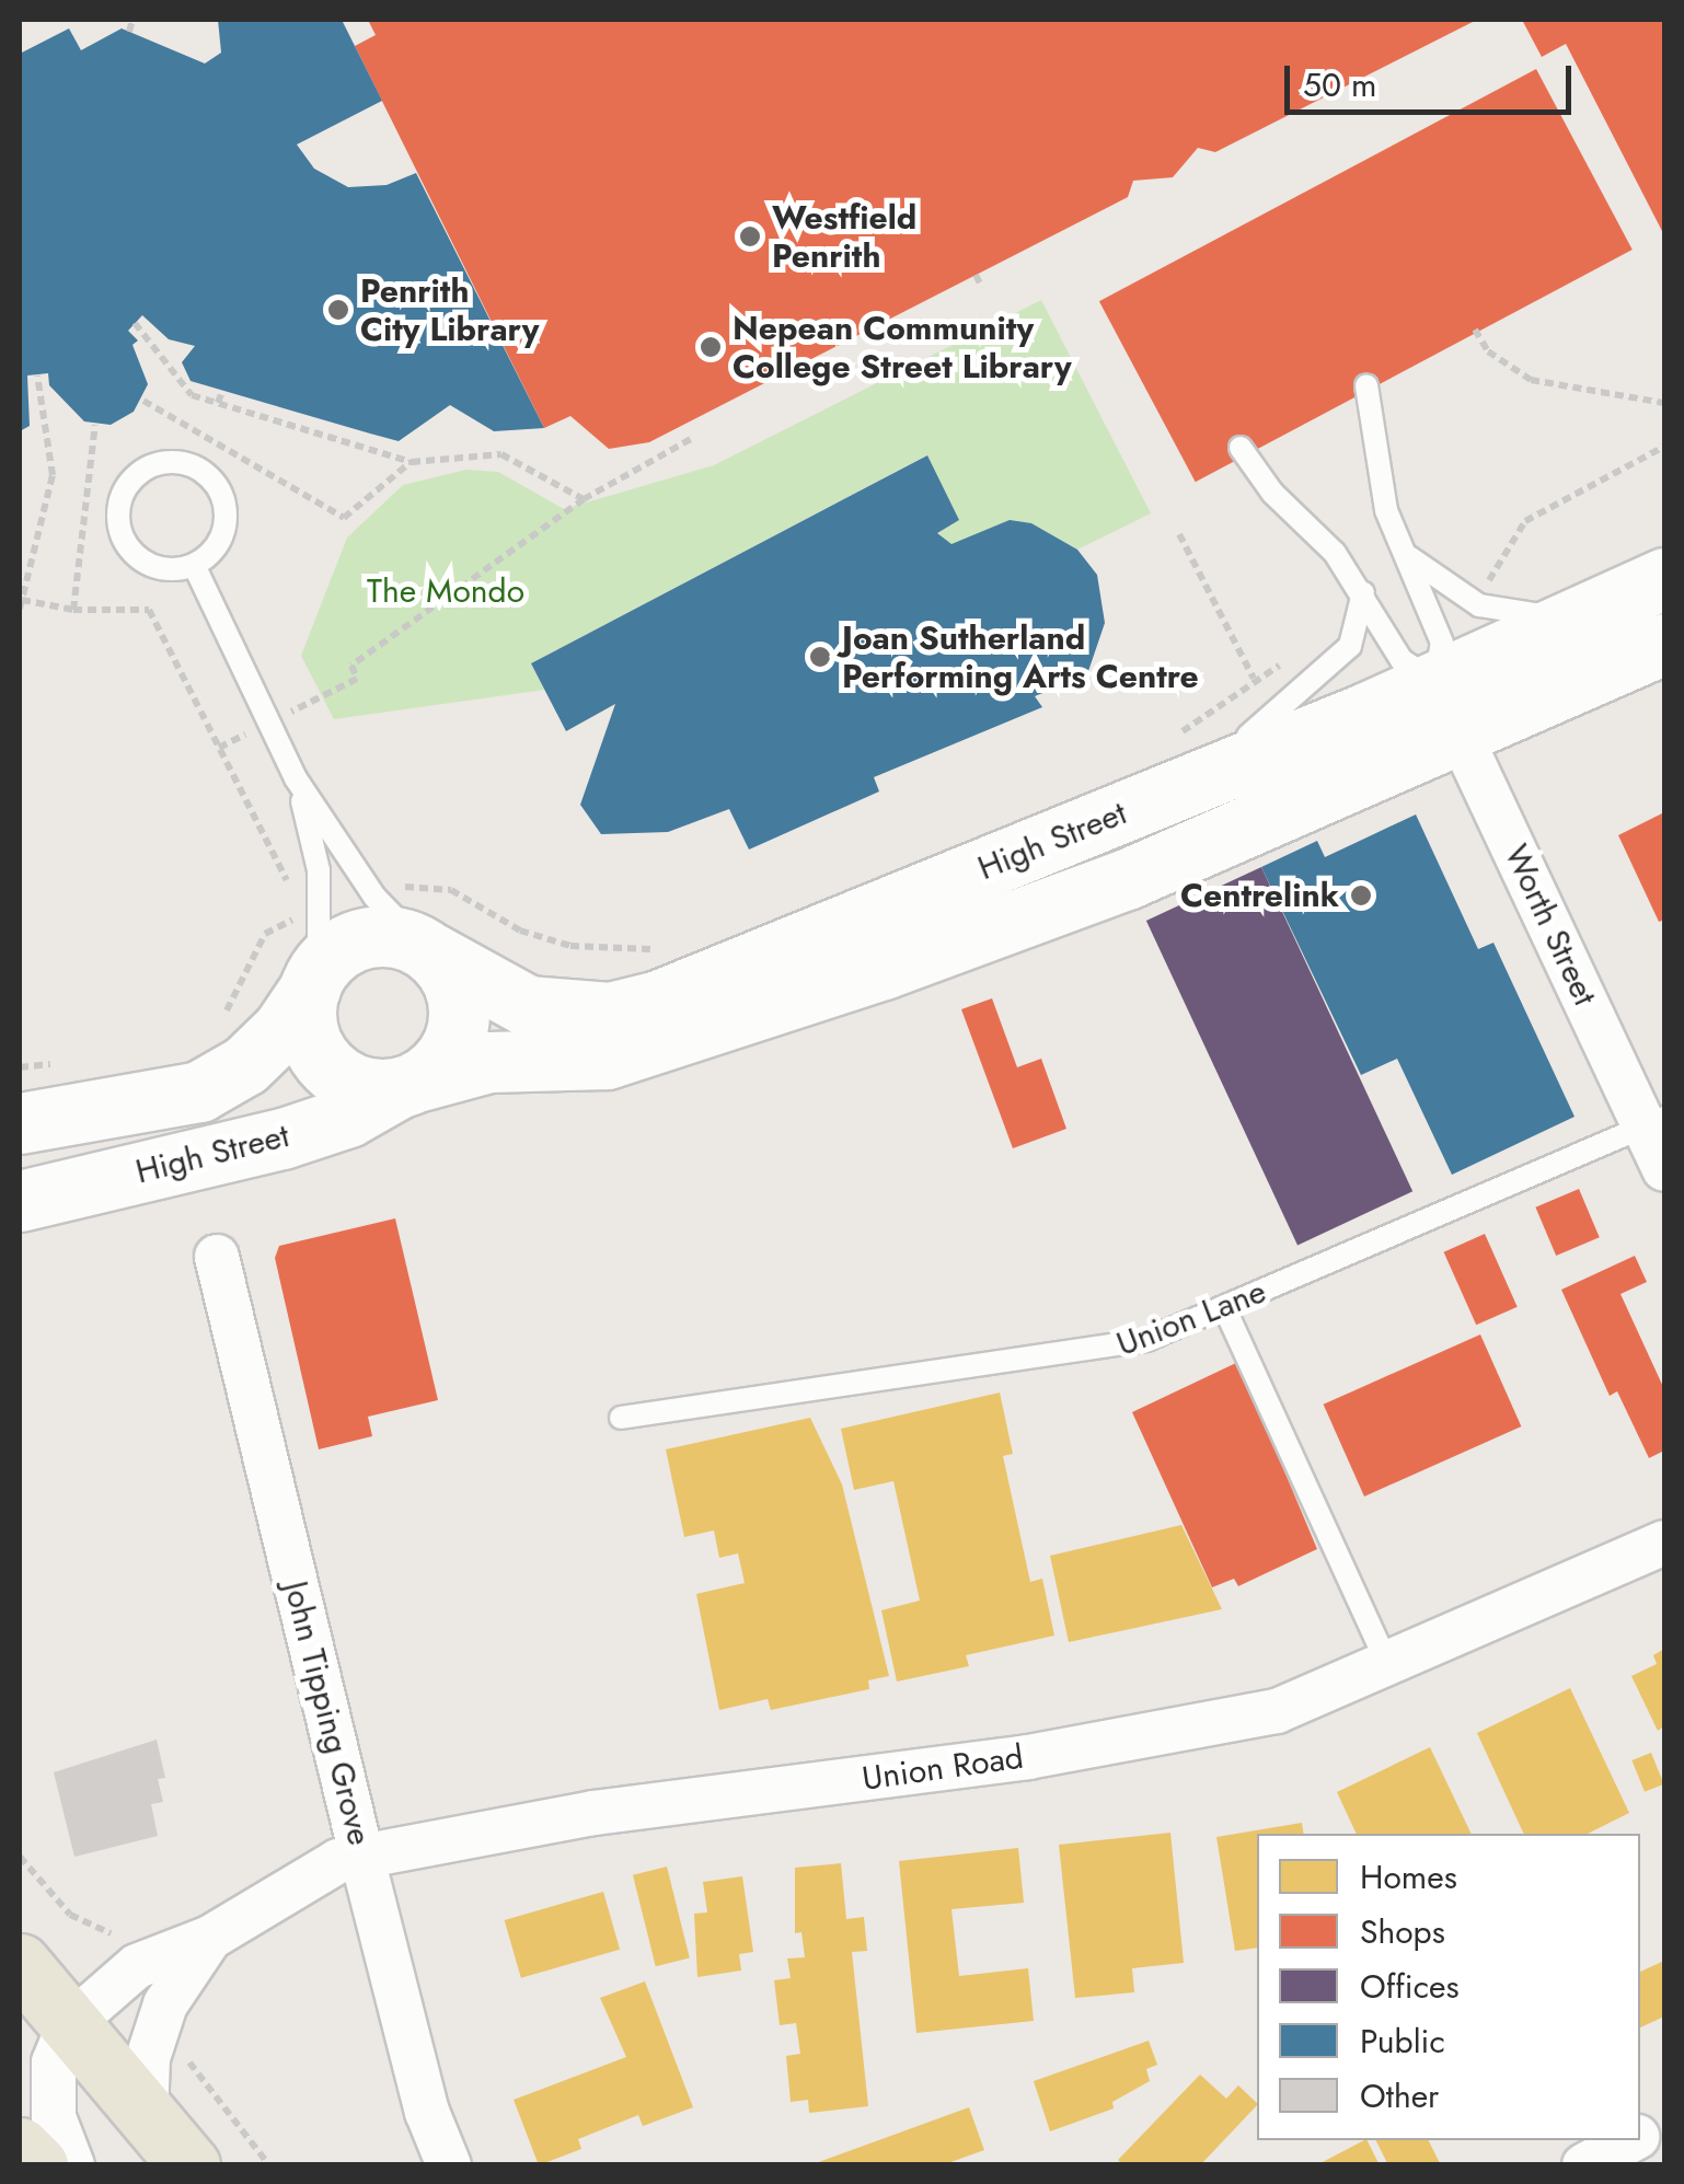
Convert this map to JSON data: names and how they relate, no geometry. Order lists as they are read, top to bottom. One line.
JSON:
{"streets":{"main road":["High Street"],"street":["Worth Street","John Tipping Grove","Union Road"],"lane":["Union Lane"]},"crossings":[["High Street","Worth Street"],["Worth Street","Union Lane"],["John Tipping Grove","Union Road"]],"parks":["The Mondo"],"places":["Westfield Penrith","Penrith City Library","Nepean Community College Street Library","Joan Sutherland Performing Arts Centre","Centrelink"],"legend":["Homes","Shops","Offices","Public","Other"],"scale_bar":"50 m"}
